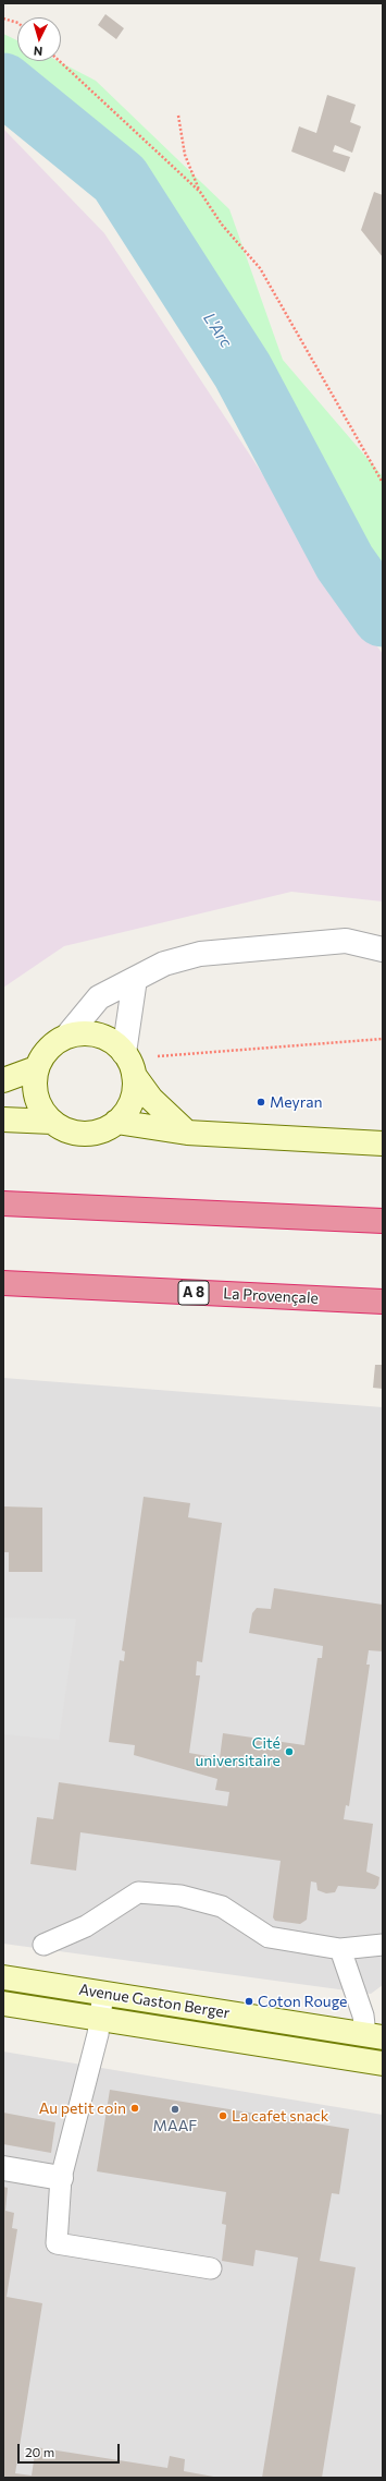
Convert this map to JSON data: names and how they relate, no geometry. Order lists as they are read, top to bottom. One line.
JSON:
{"streets":{"highway":["A 8","La Provençale"],"main road":["Avenue Gaston Berger"]},"water":["L'Arc"],"places":["Meyran","Cité universitaire","Coton Rouge","Au petit coin","MAAF","La cafet snack"],"scale_bar":"20 m","north":"bottom"}
